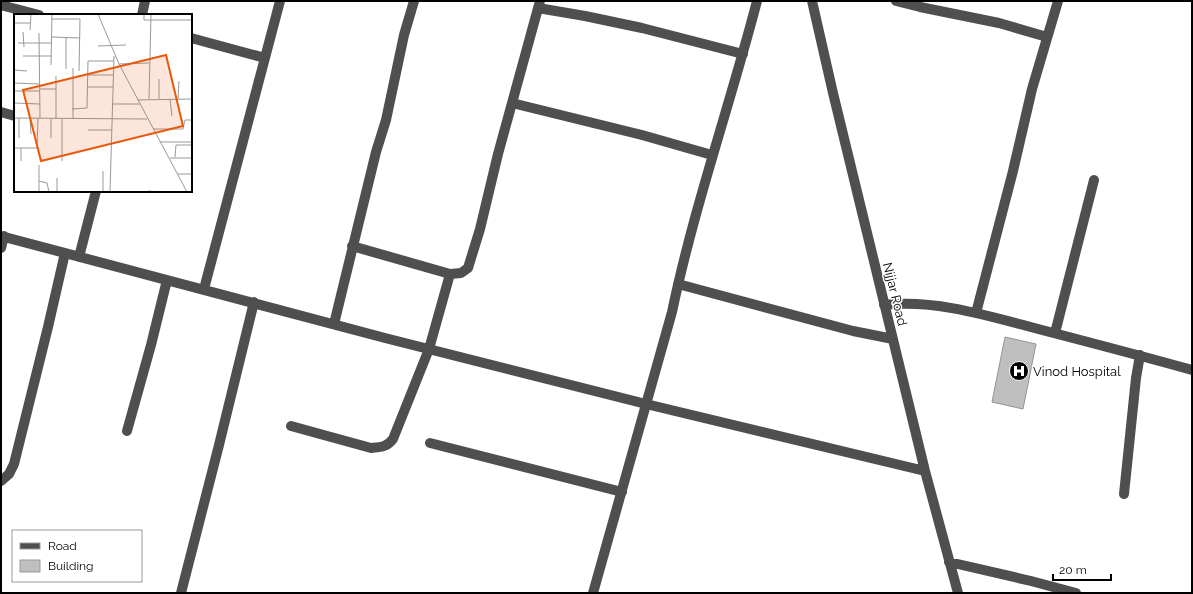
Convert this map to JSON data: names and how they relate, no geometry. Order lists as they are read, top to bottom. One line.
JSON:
{"streets":{"street":["Nijjar Road"]},"places":{"hospital":["Vinod Hospital"]},"legend":["Road","Building"],"scale_bar":"20 m"}
